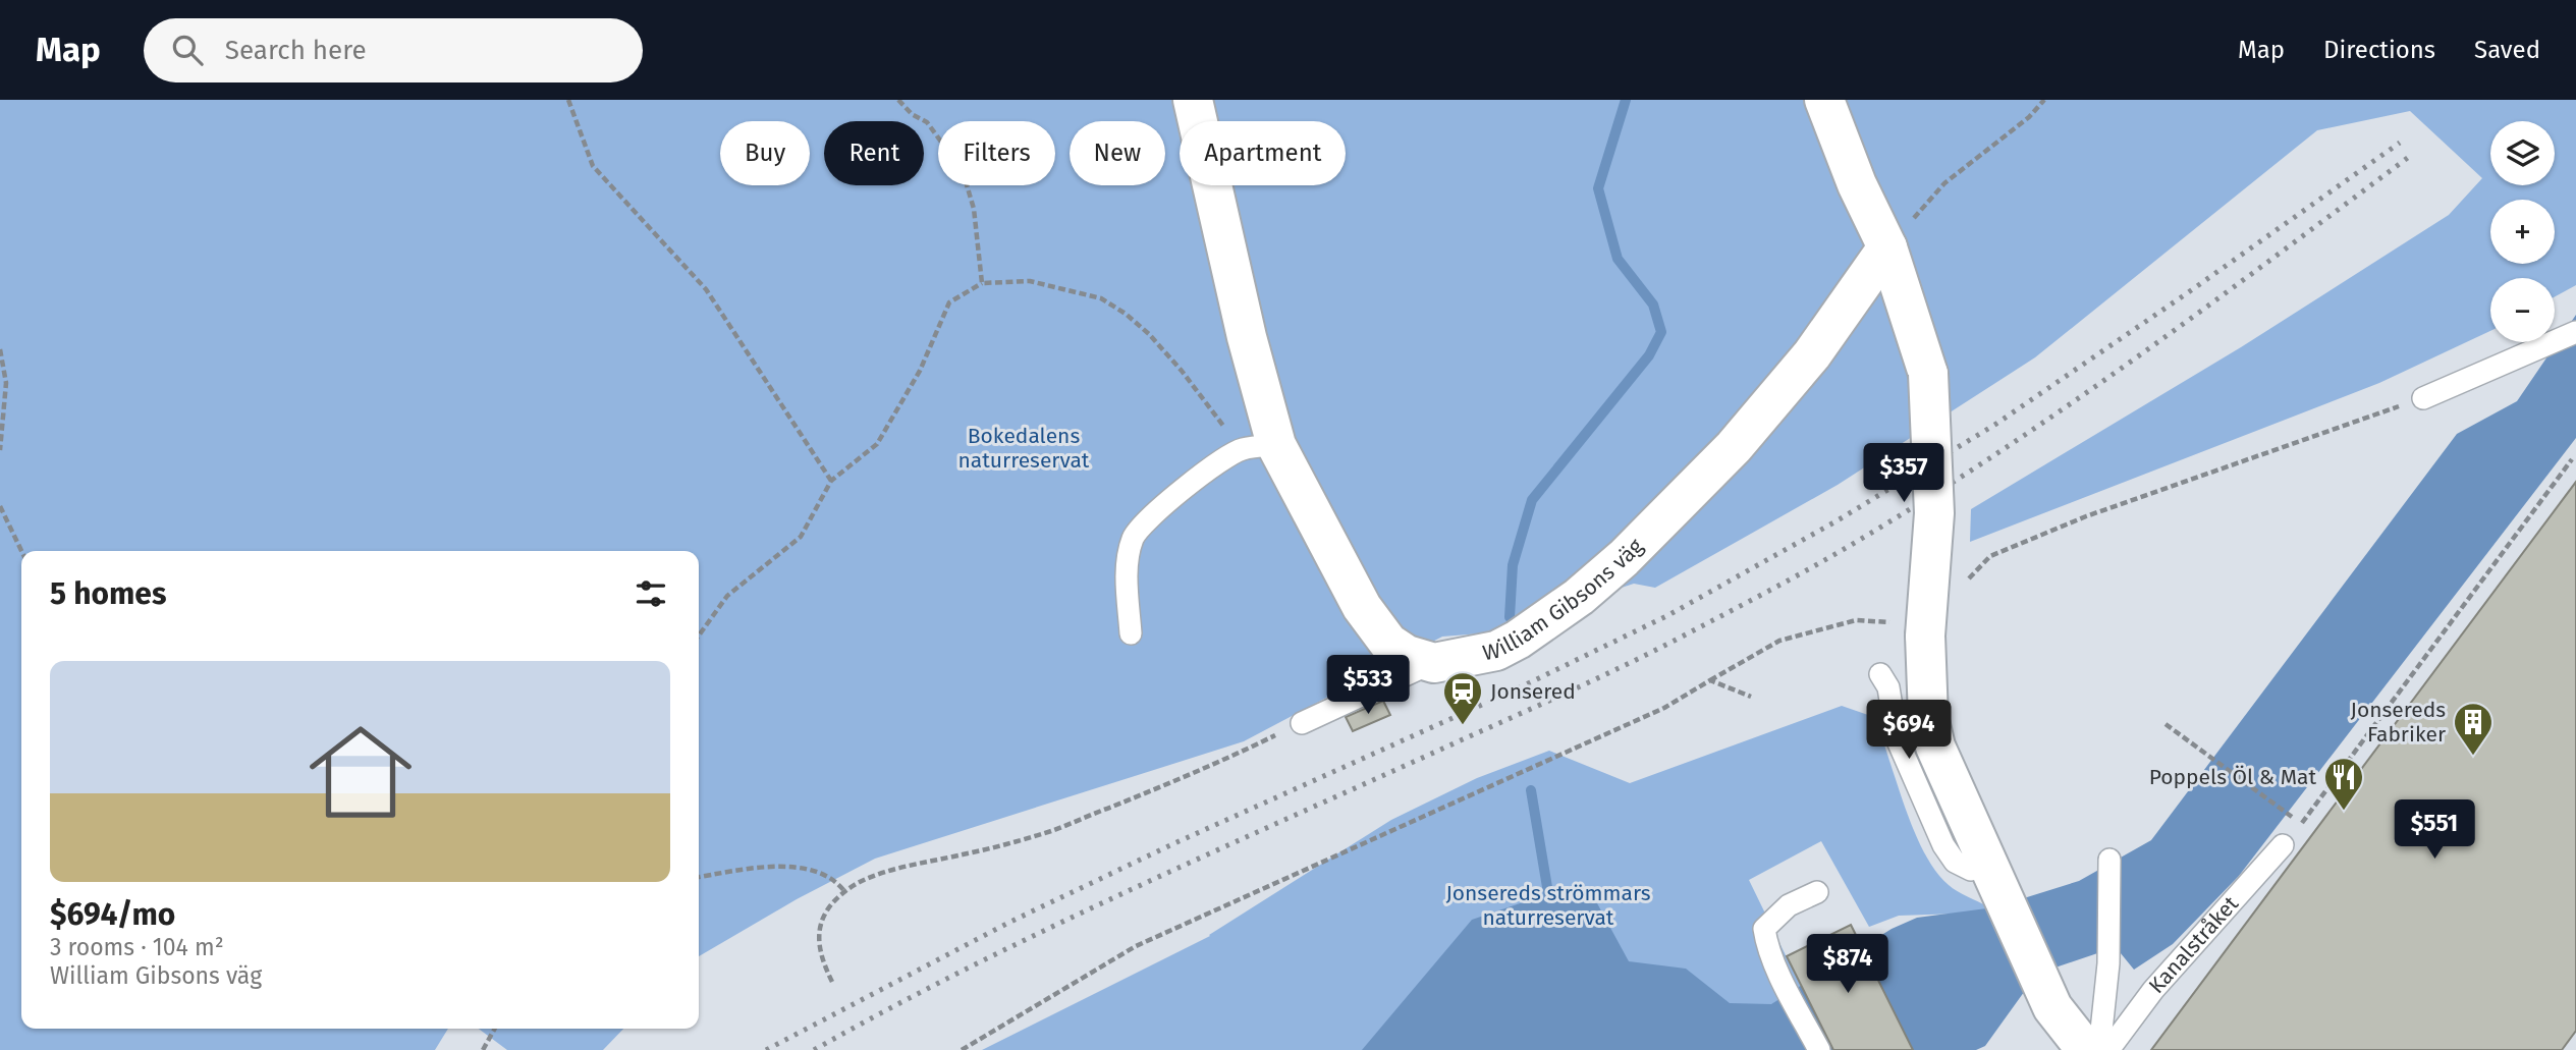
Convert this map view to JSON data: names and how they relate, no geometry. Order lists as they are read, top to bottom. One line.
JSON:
{"streets":{"street":["William Gibsons väg"],"lane":["Kanalstråket"]},"parks":["Bokedalens naturreservat","Jonsereds strömmars naturreservat"],"places":{"station":["Jonsered"],"building":["Jonsereds Fabriker"],"restaurant":["Poppels Öl & Mat"]},"page":{"header":"Map","search":"Search here","nav":["Map","Directions","Saved"],"map_buttons":["+","−"],"chip":["Buy","Rent","Filters","New","Apartment"],"price":["$357","$533","$694","$551","$874"],"heading":"5 homes","list":[{"name":"$694/mo","note":"3 rooms · 104 m² · William Gibsons väg"}]}}
